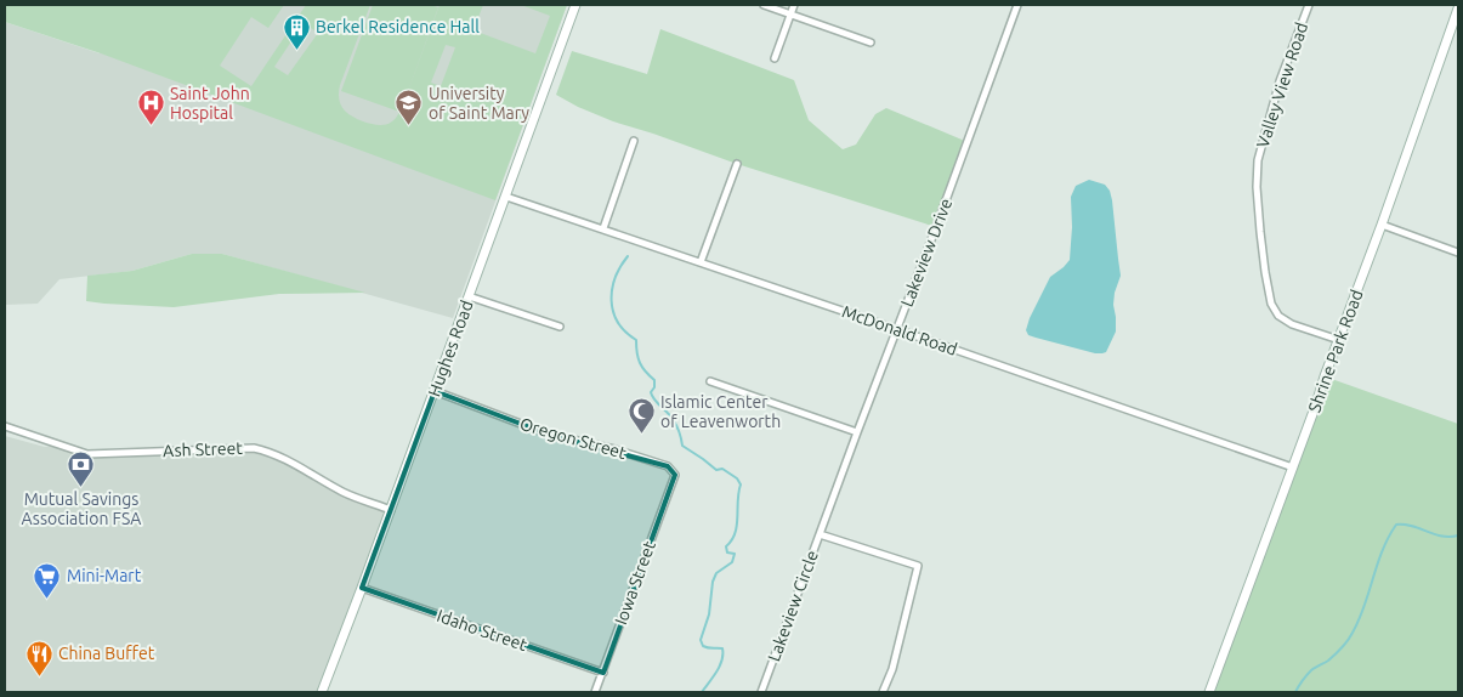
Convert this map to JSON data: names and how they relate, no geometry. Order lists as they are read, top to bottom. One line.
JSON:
{"streets":{"street":["Valley View Road","Lakeview Drive","McDonald Road","Hughes Road","Shrine Park Road","Oregon Street","Ash Street","Iowa Street","Lakeview Circle","Idaho Street"]},"crossings":[["Valley View Road","Shrine Park Road"],["Lakeview Drive","McDonald Road"],["Lakeview Drive","Lakeview Circle"],["McDonald Road","Hughes Road"],["McDonald Road","Shrine Park Road"],["Hughes Road","Oregon Street"],["Hughes Road","Ash Street"],["Hughes Road","Idaho Street"],["Oregon Street","Iowa Street"],["Iowa Street","Idaho Street"]],"places":{"building":["Berkel Residence Hall"],"hospital":["Saint John Hospital"],"school or university":["University of Saint Mary"],"mosque":["Islamic Center of Leavenworth"],"bank":["Mutual Savings Association FSA"],"supermarket":["Mini-Mart"],"restaurant":["China Buffet"]}}
